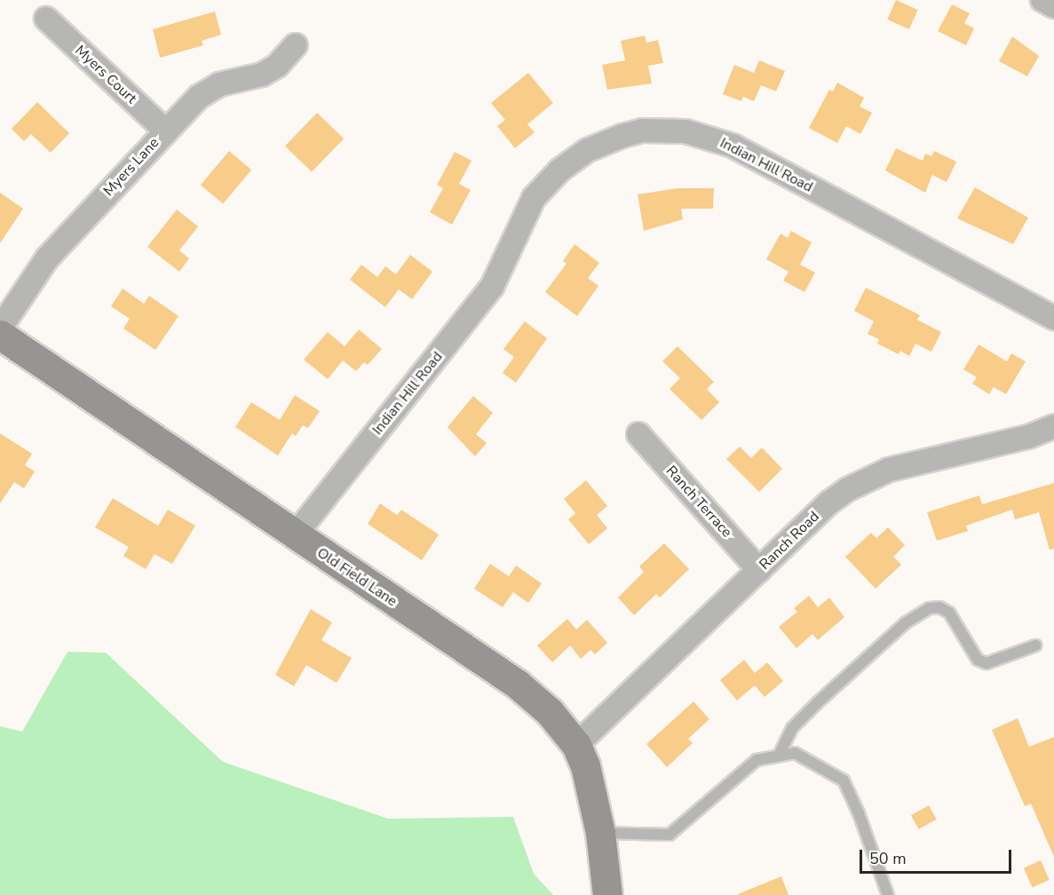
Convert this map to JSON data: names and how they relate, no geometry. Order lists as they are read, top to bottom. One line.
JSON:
{"streets":{"street":["Myers Court","Indian Hill Road","Myers Lane","Ranch Terrace","Ranch Road","Old Field Lane"]},"crossings":[["Myers Court","Myers Lane"],["Indian Hill Road","Old Field Lane"],["Ranch Terrace","Ranch Road"],["Ranch Road","Old Field Lane"]],"scale_bar":"50 m"}
